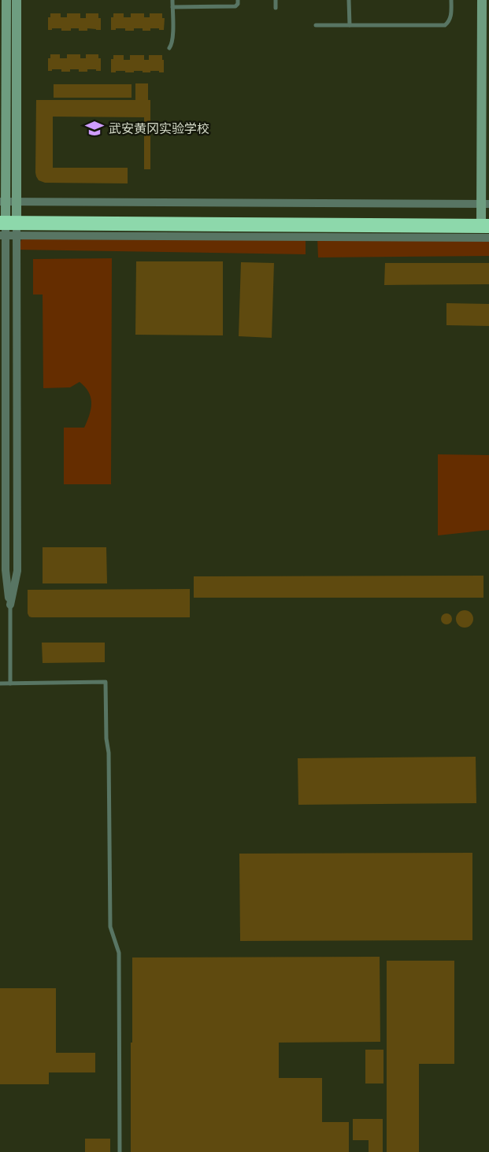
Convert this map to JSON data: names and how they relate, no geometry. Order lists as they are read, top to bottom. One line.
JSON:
{"places":{"school or university":["武安黄冈实验学校"]}}
